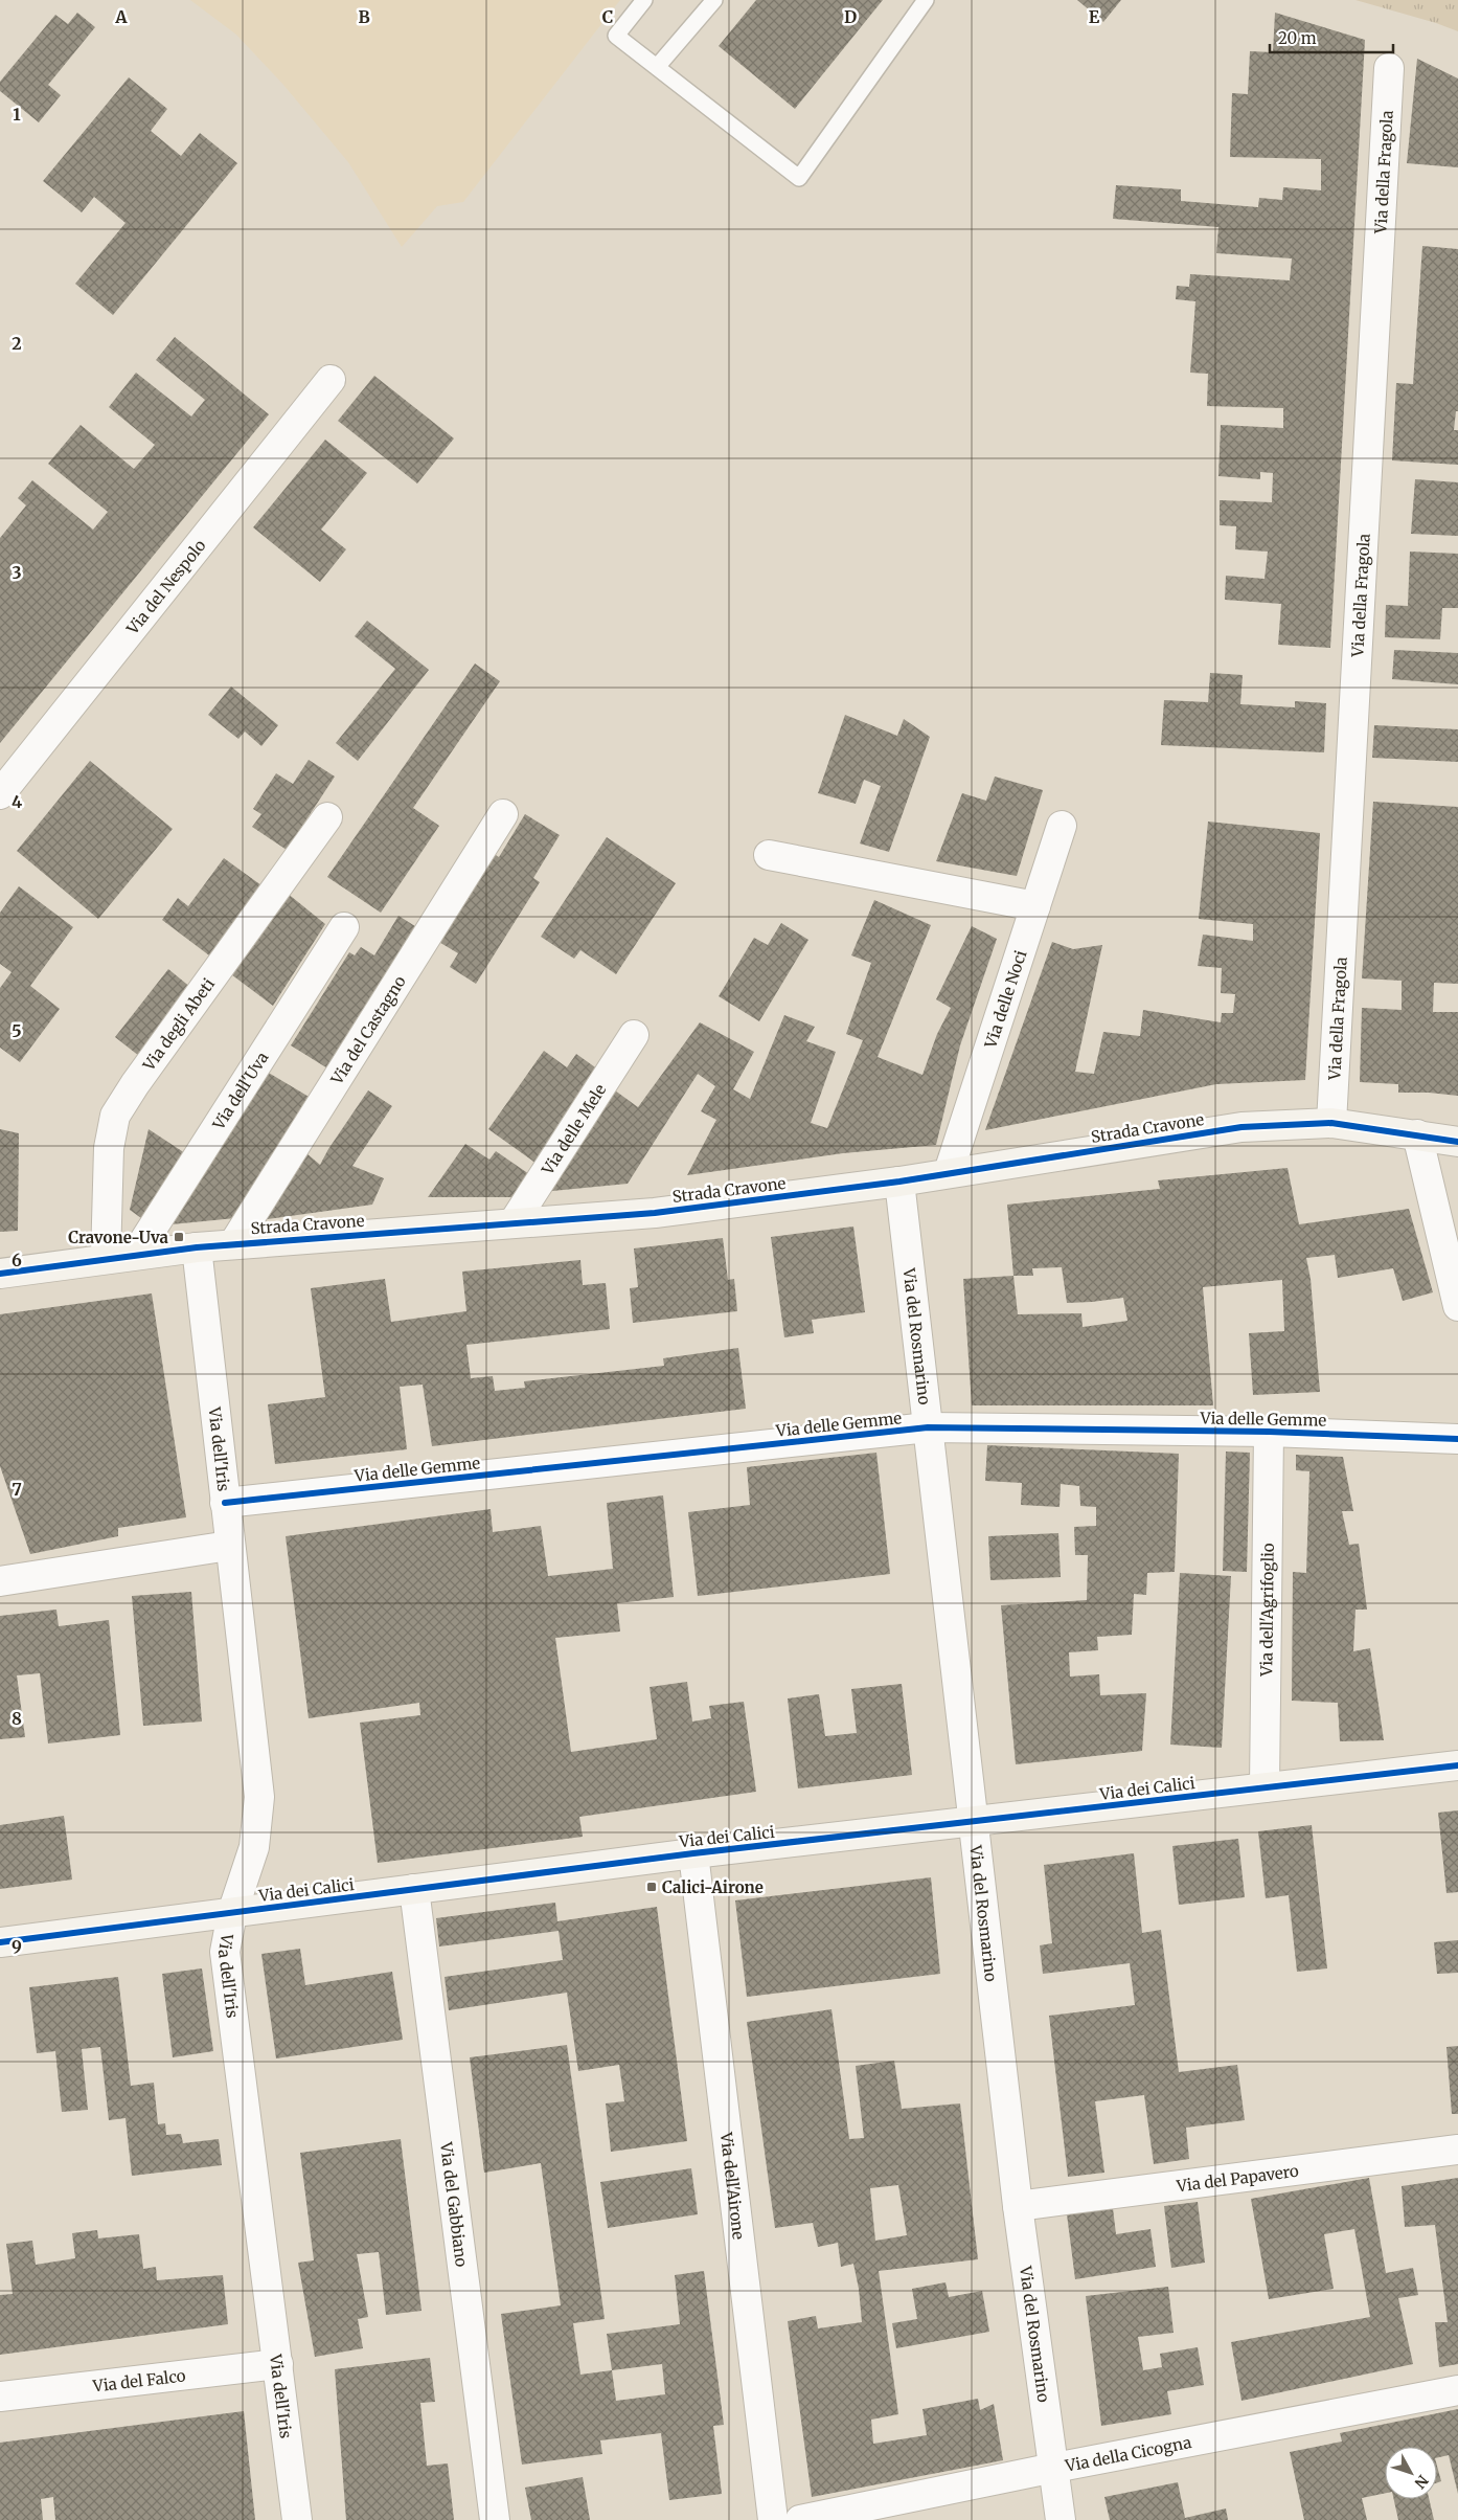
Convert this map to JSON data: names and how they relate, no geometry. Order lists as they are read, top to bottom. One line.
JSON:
{"streets":{"street":["Via della Fragola","Via del Nespolo","Via delle Noci","Via degli Abeti","Via del Castagno","Via dell'Uva","Via delle Mele","Strada Cravone","Via del Rosmarino","Via delle Gemme","Via dell'Iris","Via dell'Agrifoglio","Via dei Calici","Via del Papavero","Via dell'Airone","Via del Gabbiano","Via del Falco","Via della Cicogna"]},"crossings":[["Via della Fragola","Strada Cravone"],["Via delle Noci","Strada Cravone"],["Via degli Abeti","Strada Cravone"],["Via del Castagno","Strada Cravone"],["Via dell'Uva","Strada Cravone"],["Via delle Mele","Strada Cravone"],["Strada Cravone","Via del Rosmarino"],["Strada Cravone","Via dell'Iris"],["Via del Rosmarino","Via delle Gemme"],["Via del Rosmarino","Via dei Calici"],["Via del Rosmarino","Via del Papavero"],["Via del Rosmarino","Via della Cicogna"],["Via delle Gemme","Via dell'Iris"],["Via delle Gemme","Via dell'Agrifoglio"],["Via dell'Iris","Via dei Calici"],["Via dell'Iris","Via del Falco"],["Via dell'Agrifoglio","Via dei Calici"],["Via dei Calici","Via dell'Airone"],["Via dei Calici","Via del Gabbiano"]],"places":{"transit":["Cravone-Uva","Calici-Airone"]},"scale_bar":"20 m","north":"bottom right","grid":{"columns":["A","B","C","D","E"],"rows":["1","2","3","4","5","6","7","8","9"]}}
